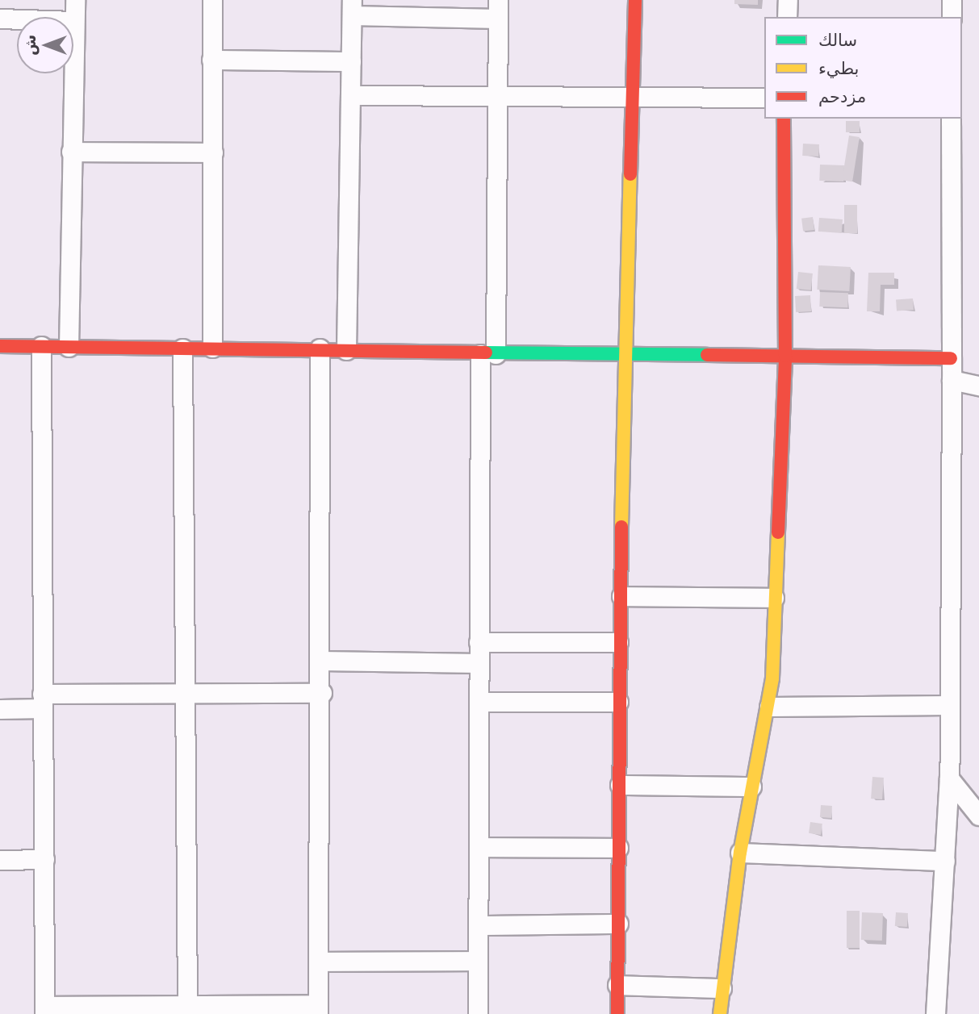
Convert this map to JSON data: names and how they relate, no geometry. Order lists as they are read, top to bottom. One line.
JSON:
{"legend":["سالك","بطيء","مزدحم"],"north":"left"}
